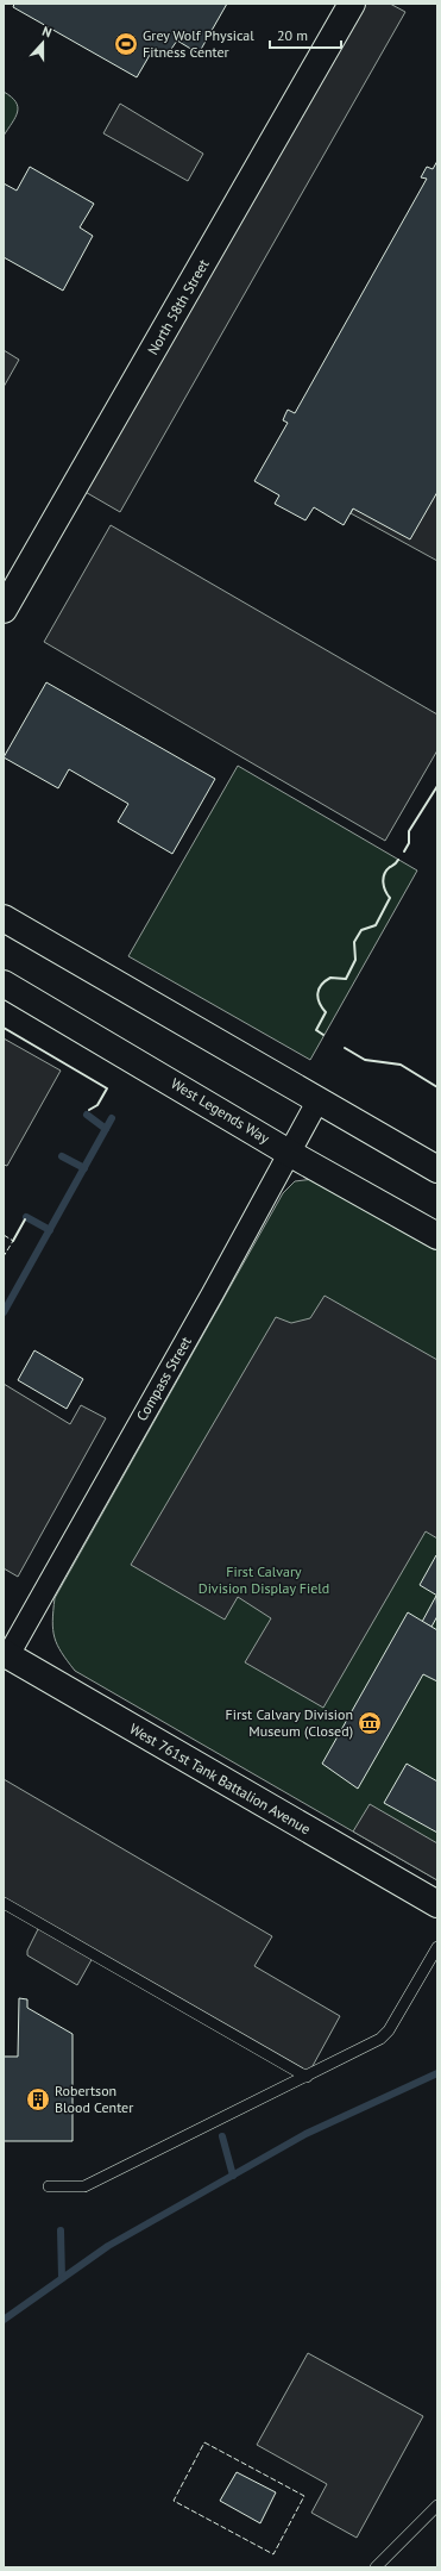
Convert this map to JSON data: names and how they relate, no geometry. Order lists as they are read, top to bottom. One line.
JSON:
{"streets":{"street":["North 58th Street","West Legends Way","Compass Street","West 761st Tank Battalion Avenue"]},"crossings":[["West Legends Way","Compass Street"],["Compass Street","West 761st Tank Battalion Avenue"]],"parks":["First Calvary Division Display Field"],"places":{"sports":["Grey Wolf Physical Fitness Center"],"museum":["First Calvary Division Museum (Closed)"],"building":["Robertson Blood Center"]},"scale_bar":"20 m","north":"top"}
